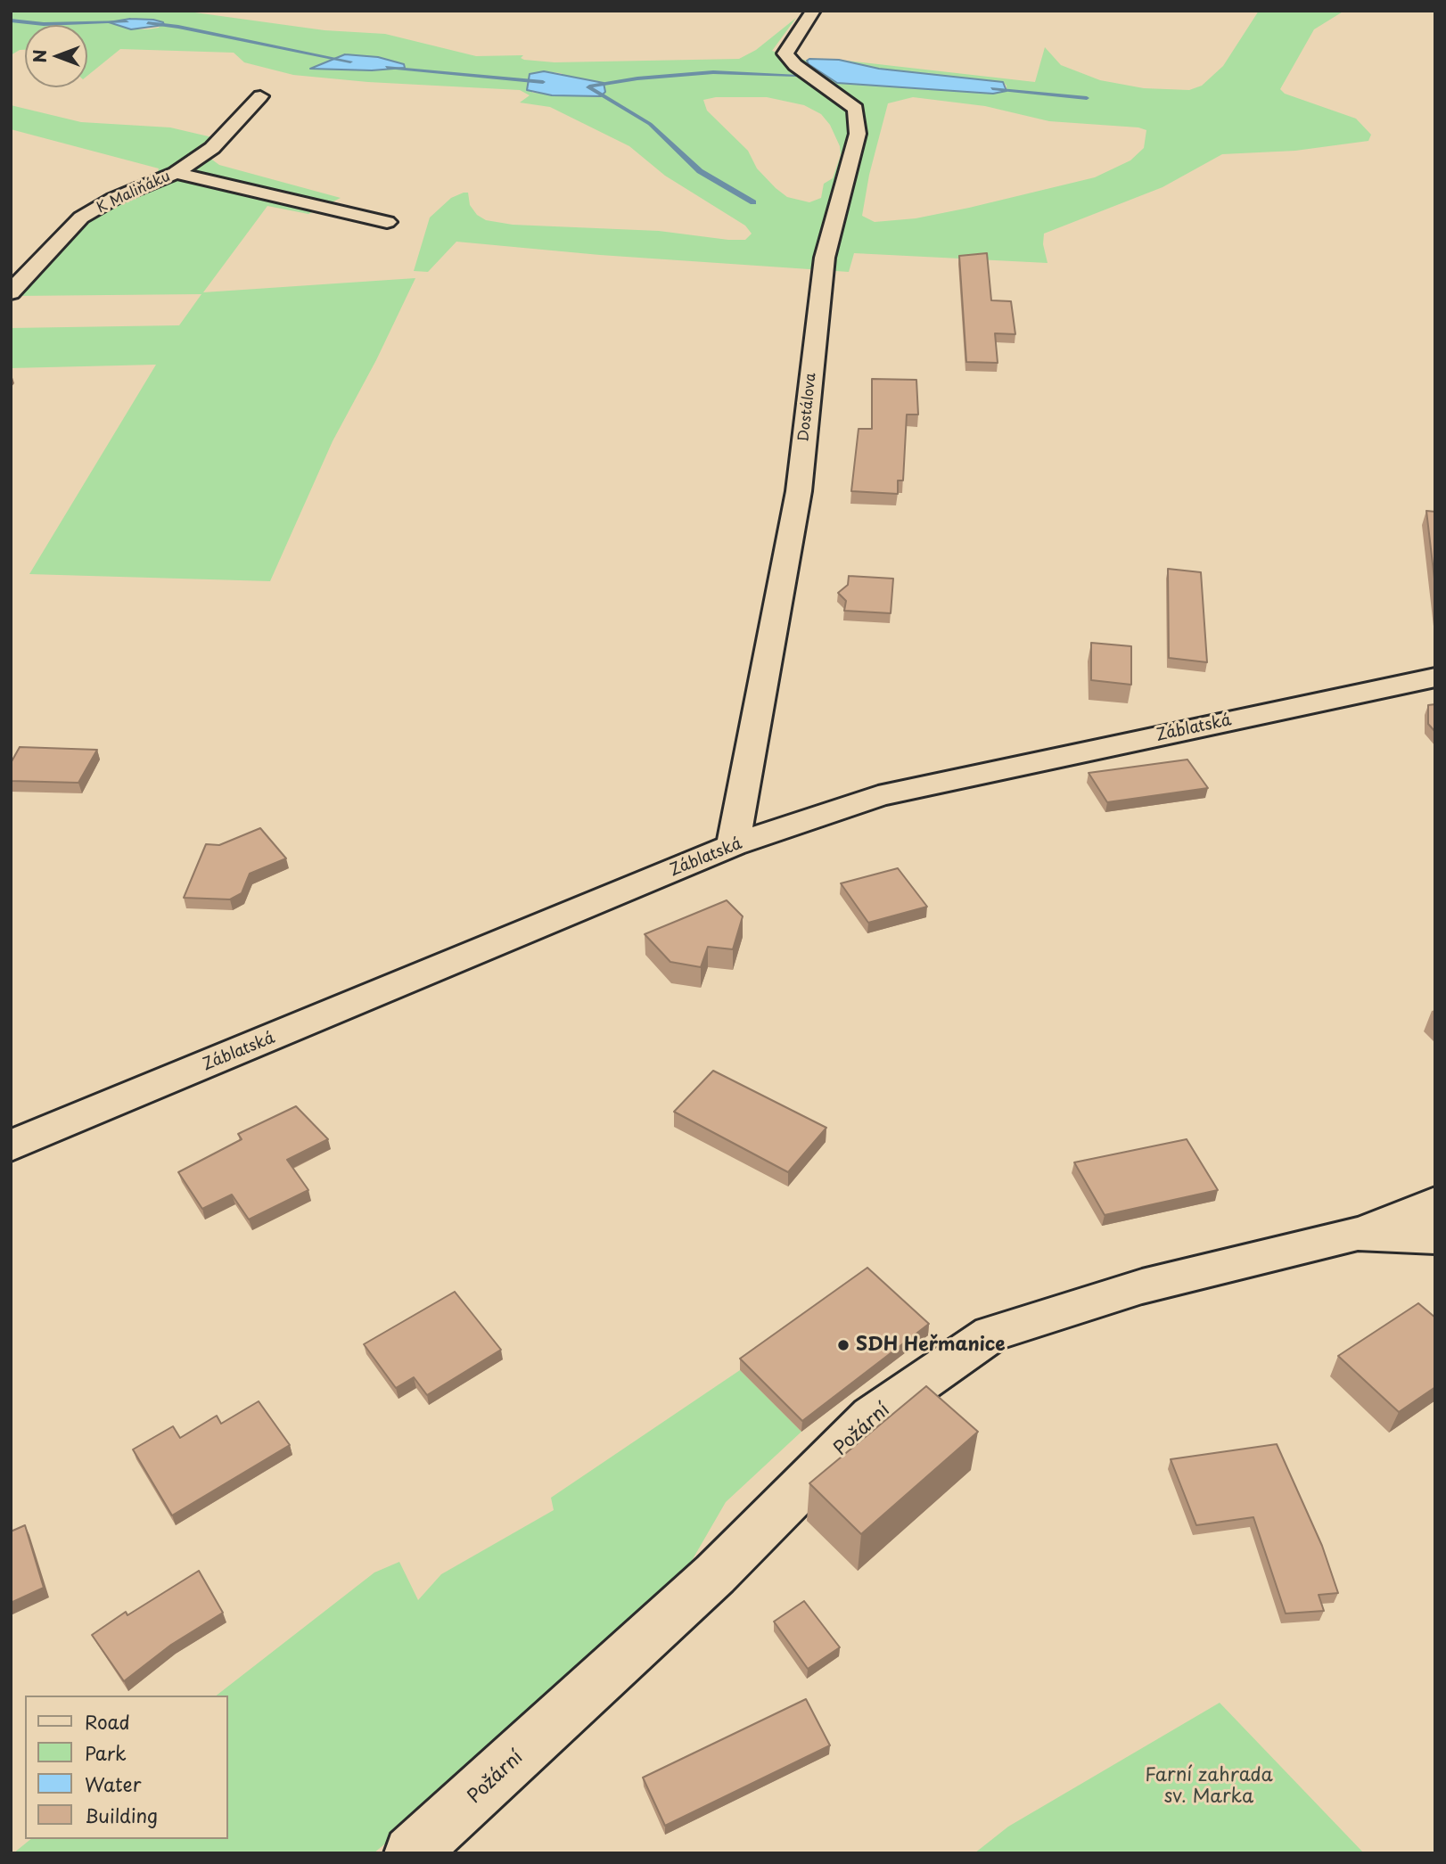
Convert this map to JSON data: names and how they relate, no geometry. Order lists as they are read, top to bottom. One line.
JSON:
{"streets":{"street":["K Maliňáku","Dostálova","Záblatská","Požární"]},"crossings":[["Dostálova","Záblatská"]],"parks":["Farní zahrada sv. Marka"],"places":["SDH Heřmanice"],"legend":["Road","Park","Water","Building"],"north":"left"}
